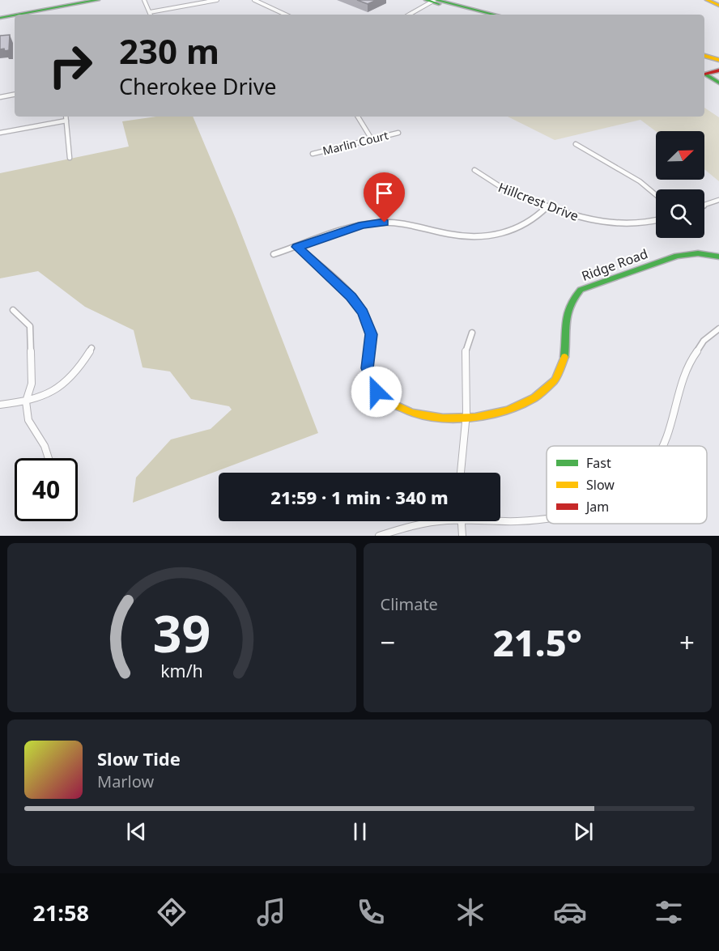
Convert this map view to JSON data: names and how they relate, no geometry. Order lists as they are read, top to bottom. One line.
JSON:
{"streets":{"main road":["Ridge Road"],"street":["Marlin Court","Hillcrest Drive"]},"legend":["Fast","Slow","Jam"],"north":"top right","page":{"turn":["230 m","Cherokee Drive"],"limit":"40","trip":"21:59 · 1 min · 340 m","tile":"Climate","heat":["−","21.5°","+"],"song":["Slow Tide","Marlow"],"tabs":"21:58","gauge":["39","km/h"]}}
